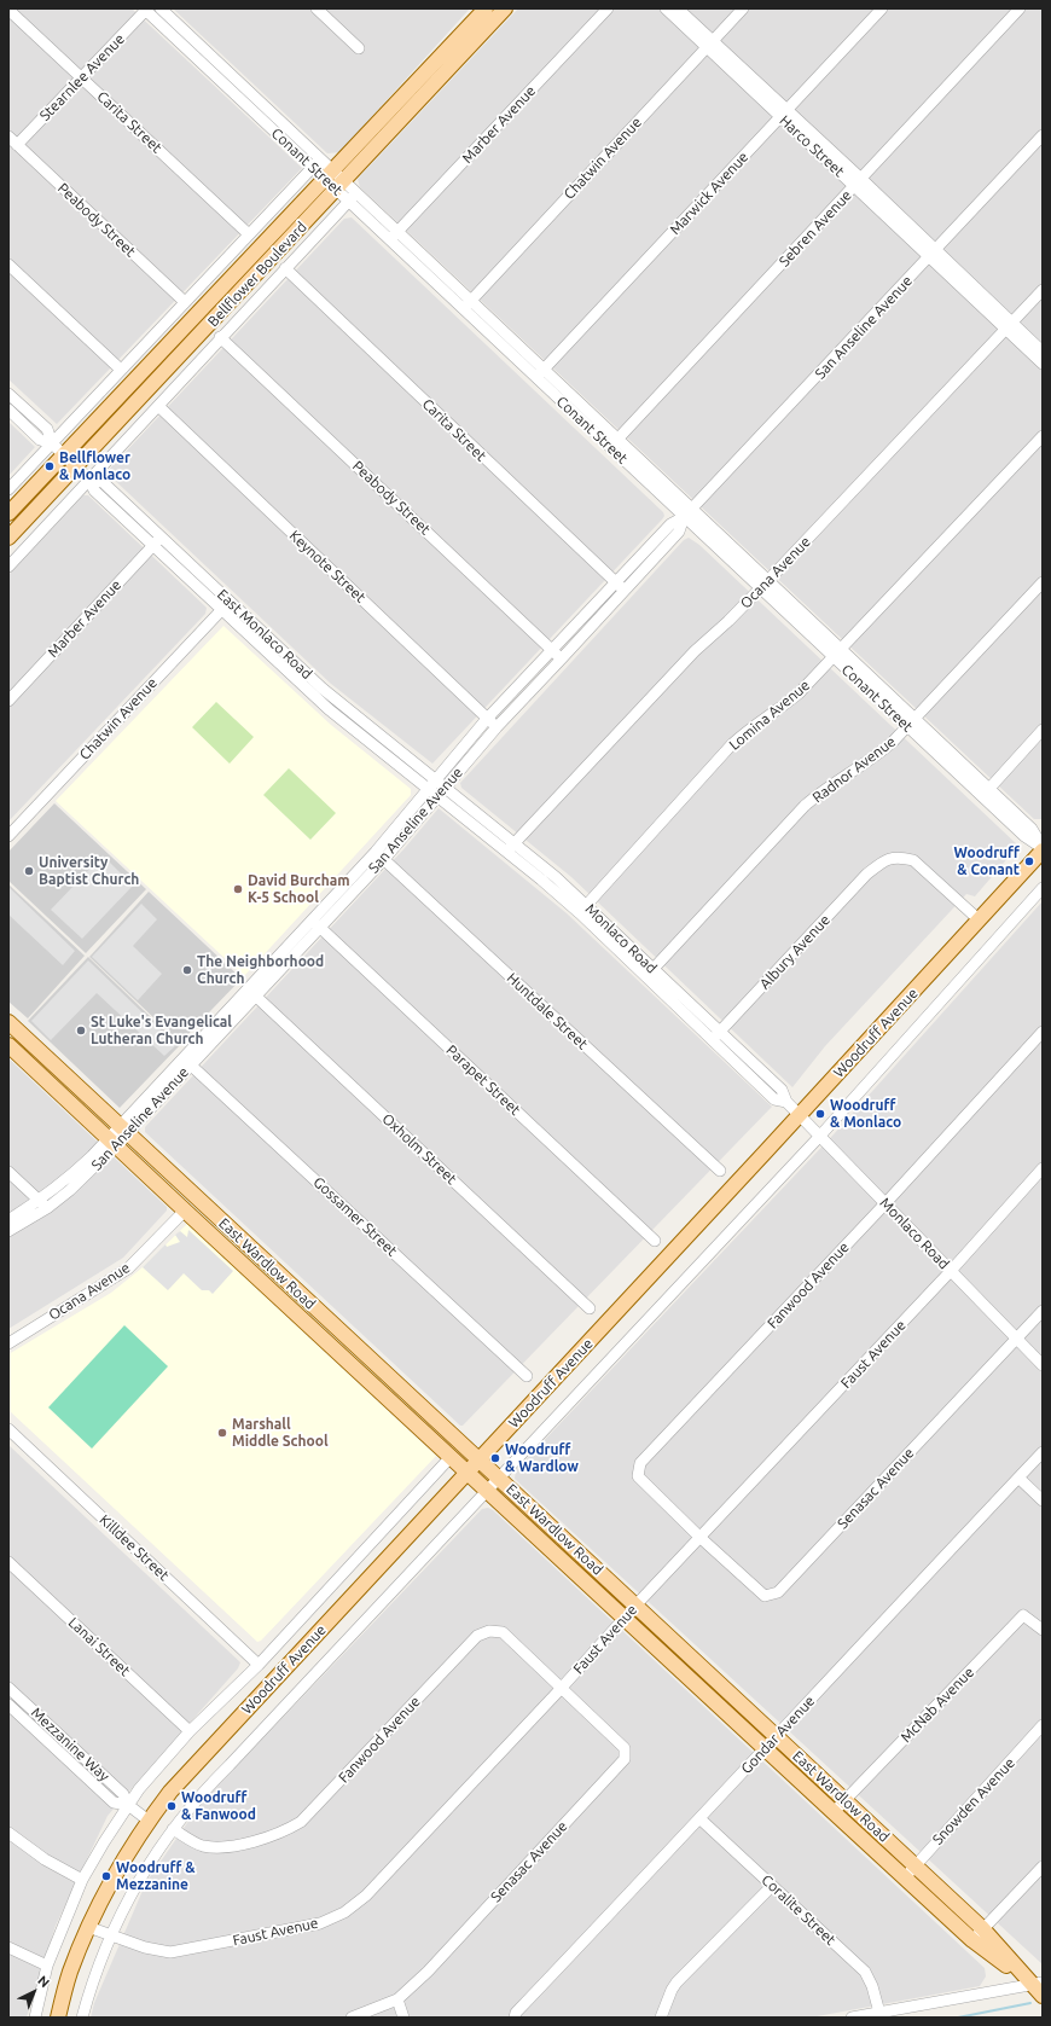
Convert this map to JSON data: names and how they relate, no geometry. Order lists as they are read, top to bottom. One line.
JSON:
{"streets":{"main road":["Bellflower Boulevard","Woodruff Avenue","East Wardlow Road"],"street":["Stearnlee Avenue","Carita Street","Marber Avenue","Harco Street","Chatwin Avenue","Conant Street","Marwick Avenue","Peabody Street","Sebren Avenue","San Anseline Avenue","Keynote Street","Ocana Avenue","East Monlaco Road","Lomina Avenue","Radnor Avenue","Monlaco Road","Albury Avenue","Huntdale Street","Parapet Street","Oxholm Street","Gossamer Street","Fanwood Avenue","Faust Avenue","Senasac Avenue","Killdee Street","Lanai Street","McNab Avenue","Gondar Avenue","Mezzanine Way","Snowden Avenue","Coralite Street"]},"crossings":[["Stearnlee Avenue","Carita Street"],["Stearnlee Avenue","Conant Street"],["Stearnlee Avenue","Peabody Street"],["Carita Street","Bellflower Boulevard"],["Carita Street","San Anseline Avenue"],["Marber Avenue","Conant Street"],["Marber Avenue","East Monlaco Road"],["Harco Street","Chatwin Avenue"],["Harco Street","Marwick Avenue"],["Harco Street","Sebren Avenue"],["Harco Street","San Anseline Avenue"],["Harco Street","Ocana Avenue"],["Chatwin Avenue","Conant Street"],["Chatwin Avenue","East Monlaco Road"],["Conant Street","Marwick Avenue"],["Conant Street","Sebren Avenue"],["Conant Street","Bellflower Boulevard"],["Conant Street","San Anseline Avenue"],["Conant Street","Ocana Avenue"],["Conant Street","Lomina Avenue"],["Conant Street","Radnor Avenue"],["Conant Street","Woodruff Avenue"],["Peabody Street","Bellflower Boulevard"],["Peabody Street","San Anseline Avenue"],["Bellflower Boulevard","Keynote Street"],["Bellflower Boulevard","East Monlaco Road"],["San Anseline Avenue","Keynote Street"],["San Anseline Avenue","East Monlaco Road"],["San Anseline Avenue","Monlaco Road"],["San Anseline Avenue","Huntdale Street"],["San Anseline Avenue","Parapet Street"],["San Anseline Avenue","Oxholm Street"],["San Anseline Avenue","Gossamer Street"],["San Anseline Avenue","East Wardlow Road"],["Ocana Avenue","Monlaco Road"],["Ocana Avenue","East Wardlow Road"],["East Monlaco Road","Monlaco Road"],["Lomina Avenue","Monlaco Road"],["Radnor Avenue","Monlaco Road"],["Monlaco Road","Albury Avenue"],["Monlaco Road","Woodruff Avenue"],["Monlaco Road","Fanwood Avenue"],["Monlaco Road","Faust Avenue"],["Monlaco Road","Senasac Avenue"],["Albury Avenue","Woodruff Avenue"],["Woodruff Avenue","East Wardlow Road"],["Woodruff Avenue","Fanwood Avenue"],["Woodruff Avenue","Faust Avenue"],["Woodruff Avenue","Killdee Street"],["Woodruff Avenue","Lanai Street"],["Woodruff Avenue","Mezzanine Way"],["East Wardlow Road","Faust Avenue"],["East Wardlow Road","McNab Avenue"],["East Wardlow Road","Gondar Avenue"],["East Wardlow Road","Snowden Avenue"],["Fanwood Avenue","Faust Avenue"],["Fanwood Avenue","Senasac Avenue"],["Faust Avenue","Senasac Avenue"],["Gondar Avenue","Coralite Street"]],"places":["Bellflower & Monlaco","Woodruff & Conant","University Baptist Church","David Burcham K-5 School","The Neighborhood Church","St Luke's Evangelical Lutheran Church","Woodruff & Monlaco","Marshall Middle School","Woodruff & Wardlow","Woodruff & Fanwood","Woodruff & Mezzanine"],"north":"top right"}
